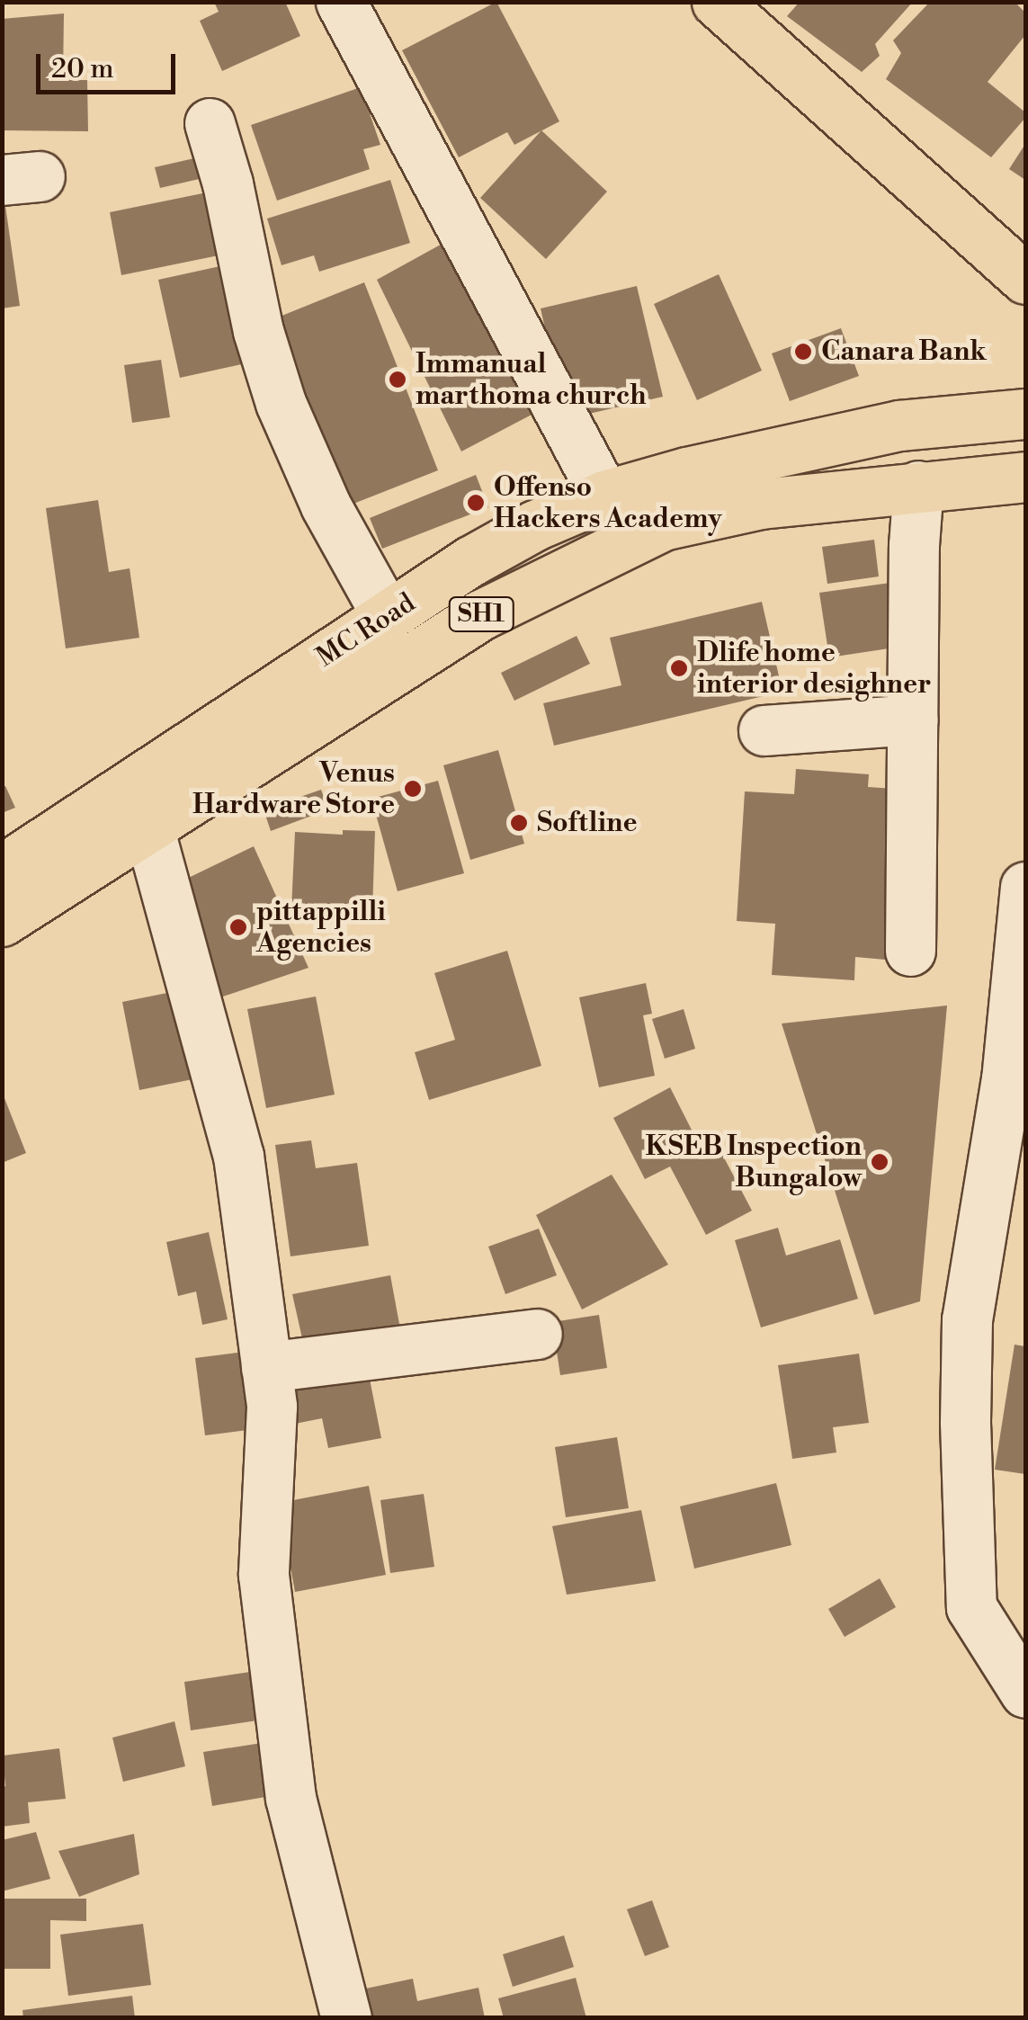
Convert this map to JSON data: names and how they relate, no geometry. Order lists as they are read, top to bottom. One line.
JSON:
{"streets":{"main road":["SH1","MC Road"]},"places":["Canara Bank","Immanual marthoma church","Offenso Hackers Academy","Dlife home interior desighner","Venus Hardware Store","Softline","pittappilli Agencies","KSEB Inspection Bungalow"],"scale_bar":"20 m"}
